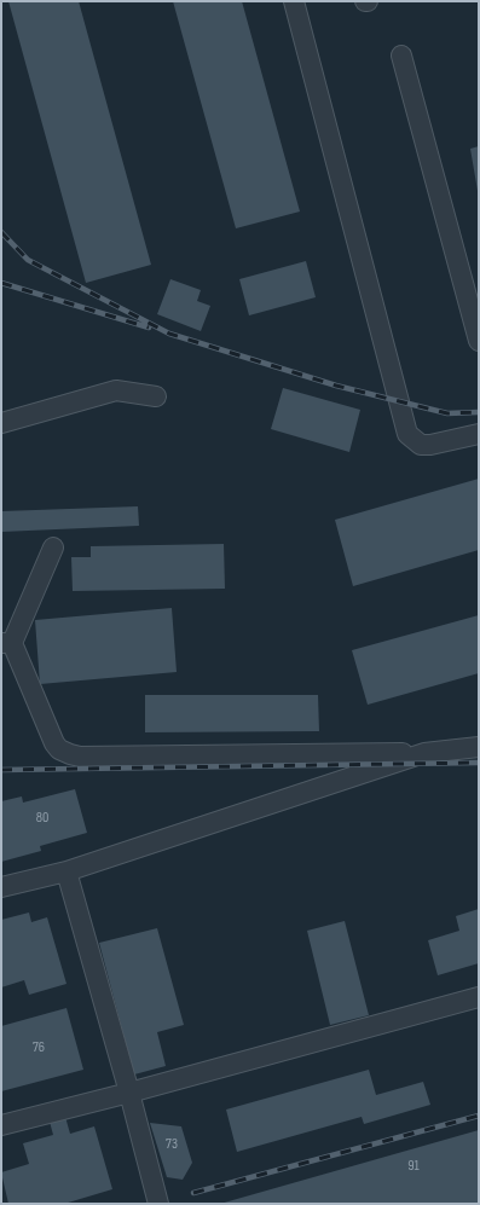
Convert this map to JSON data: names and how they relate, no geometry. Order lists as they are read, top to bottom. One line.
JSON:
{"house_numbers":["80","76","73","91"]}
